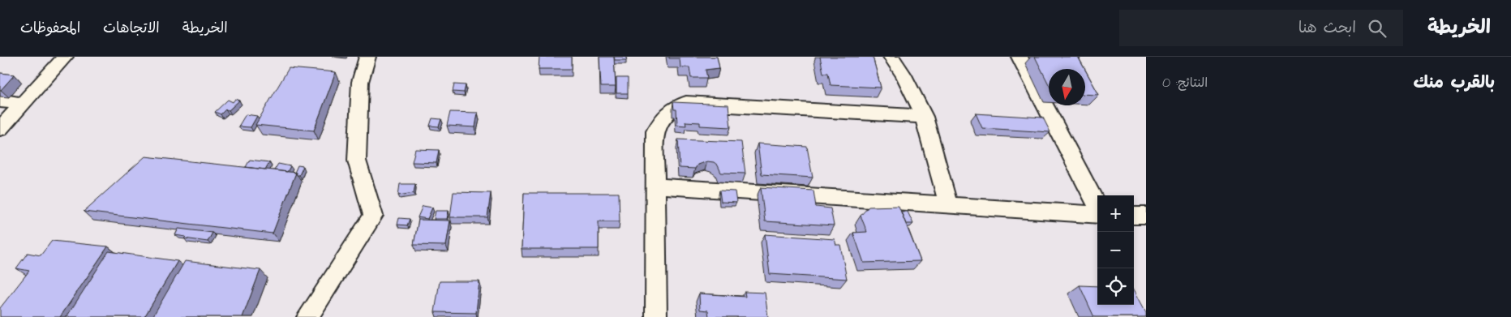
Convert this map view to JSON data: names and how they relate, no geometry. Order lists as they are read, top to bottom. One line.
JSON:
{"north":"bottom","page":{"header":"الخريطة","search":"ابحث هنا","nav":["الخريطة","الاتجاهات","المحفوظات"],"heading":["بالقرب منك","النتائج: 0"],"map_buttons":["+","−"]}}
